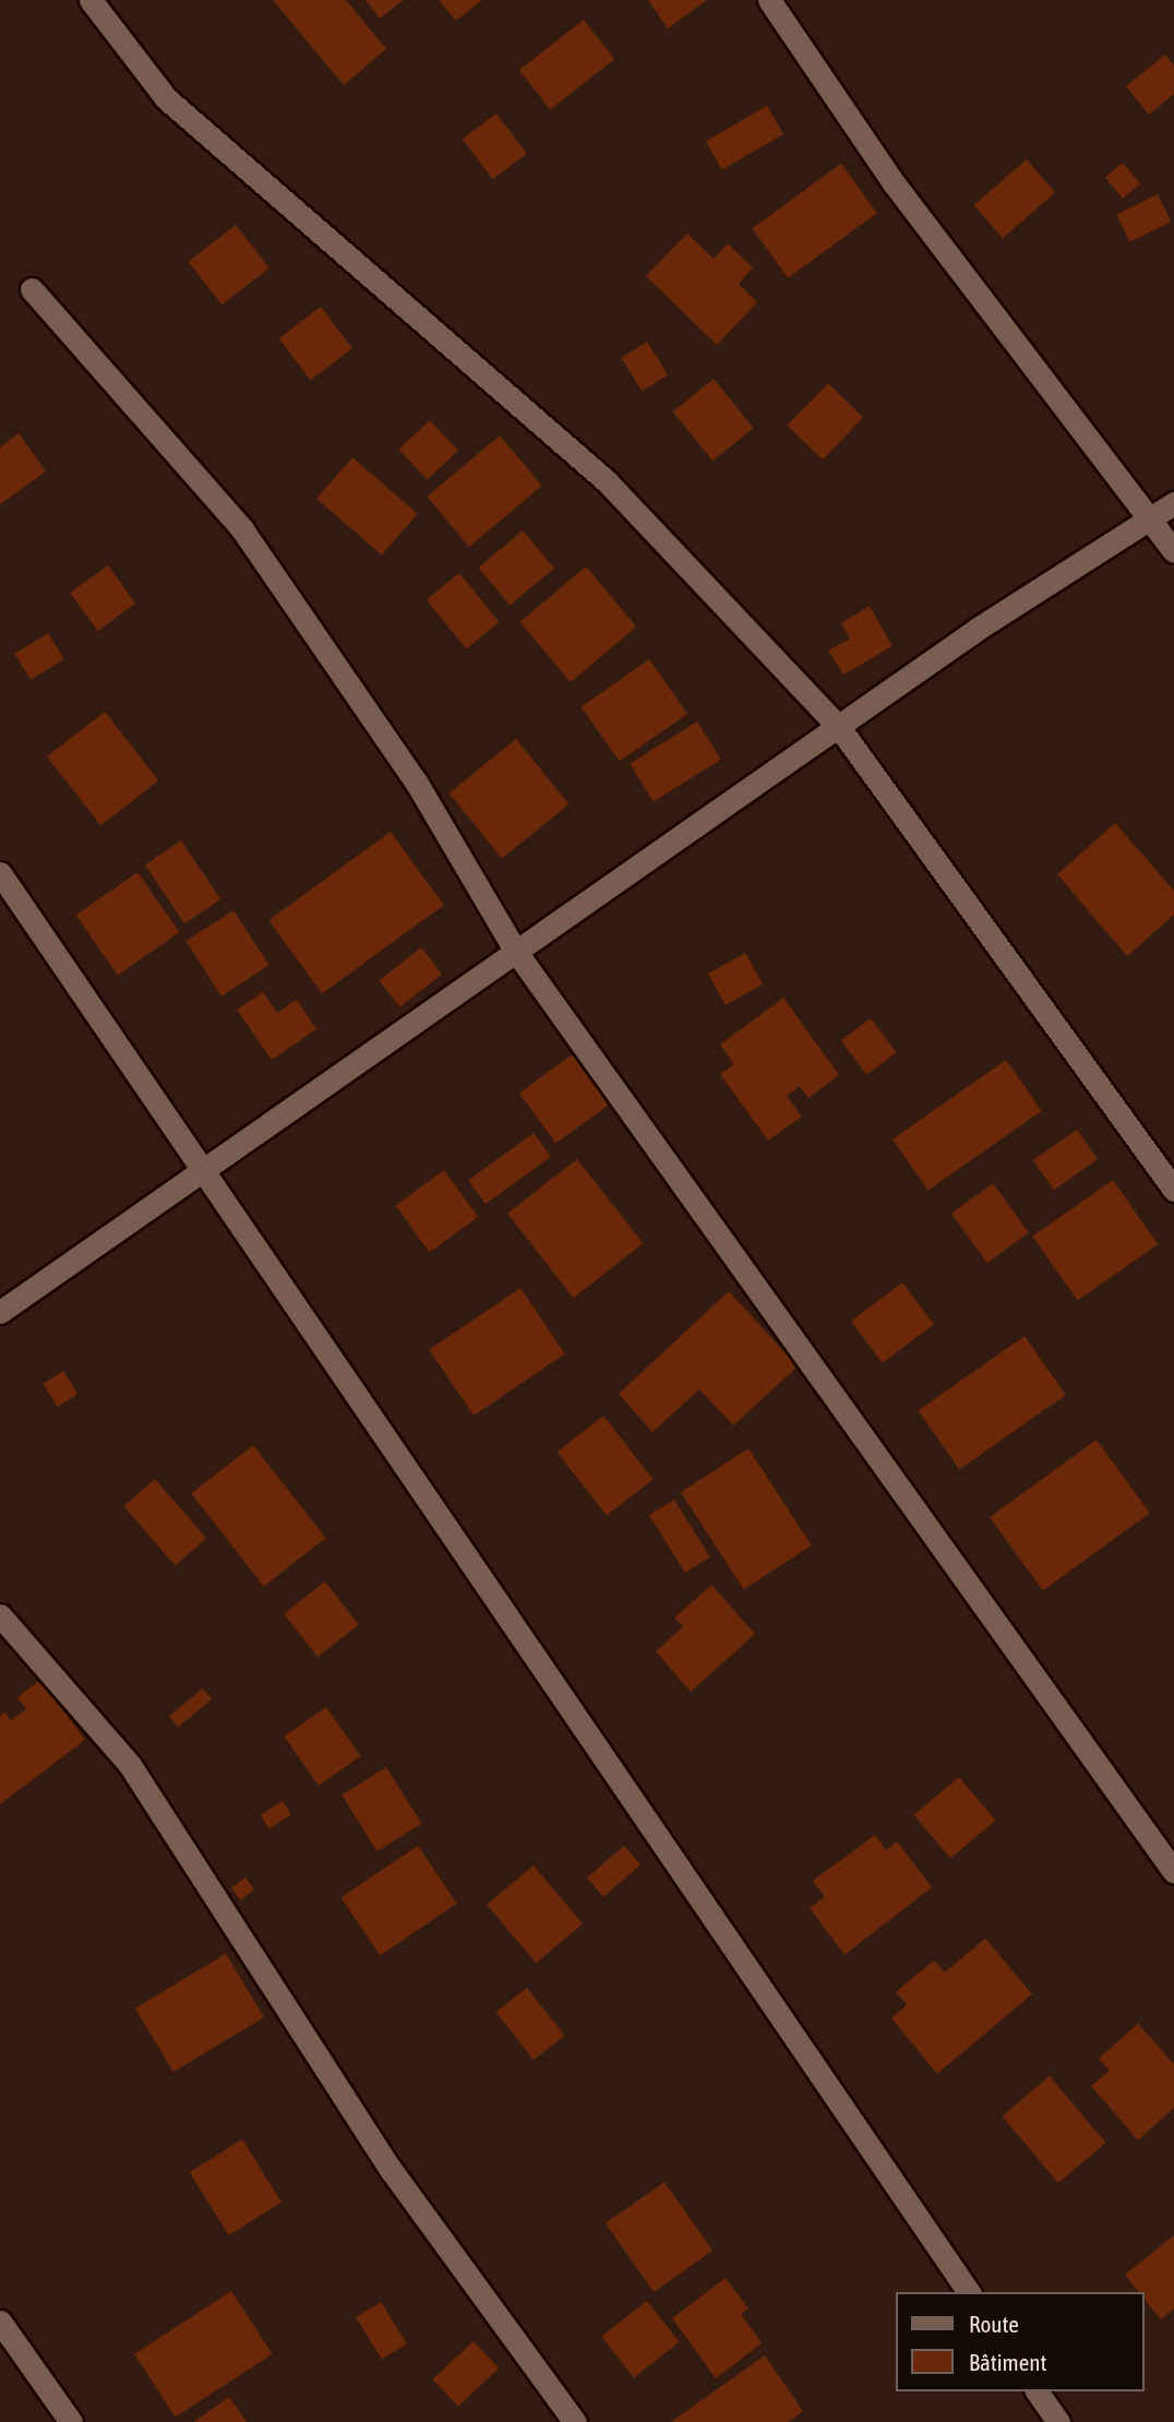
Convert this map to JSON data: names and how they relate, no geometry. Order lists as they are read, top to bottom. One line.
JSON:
{"legend":["Route","Bâtiment"]}
